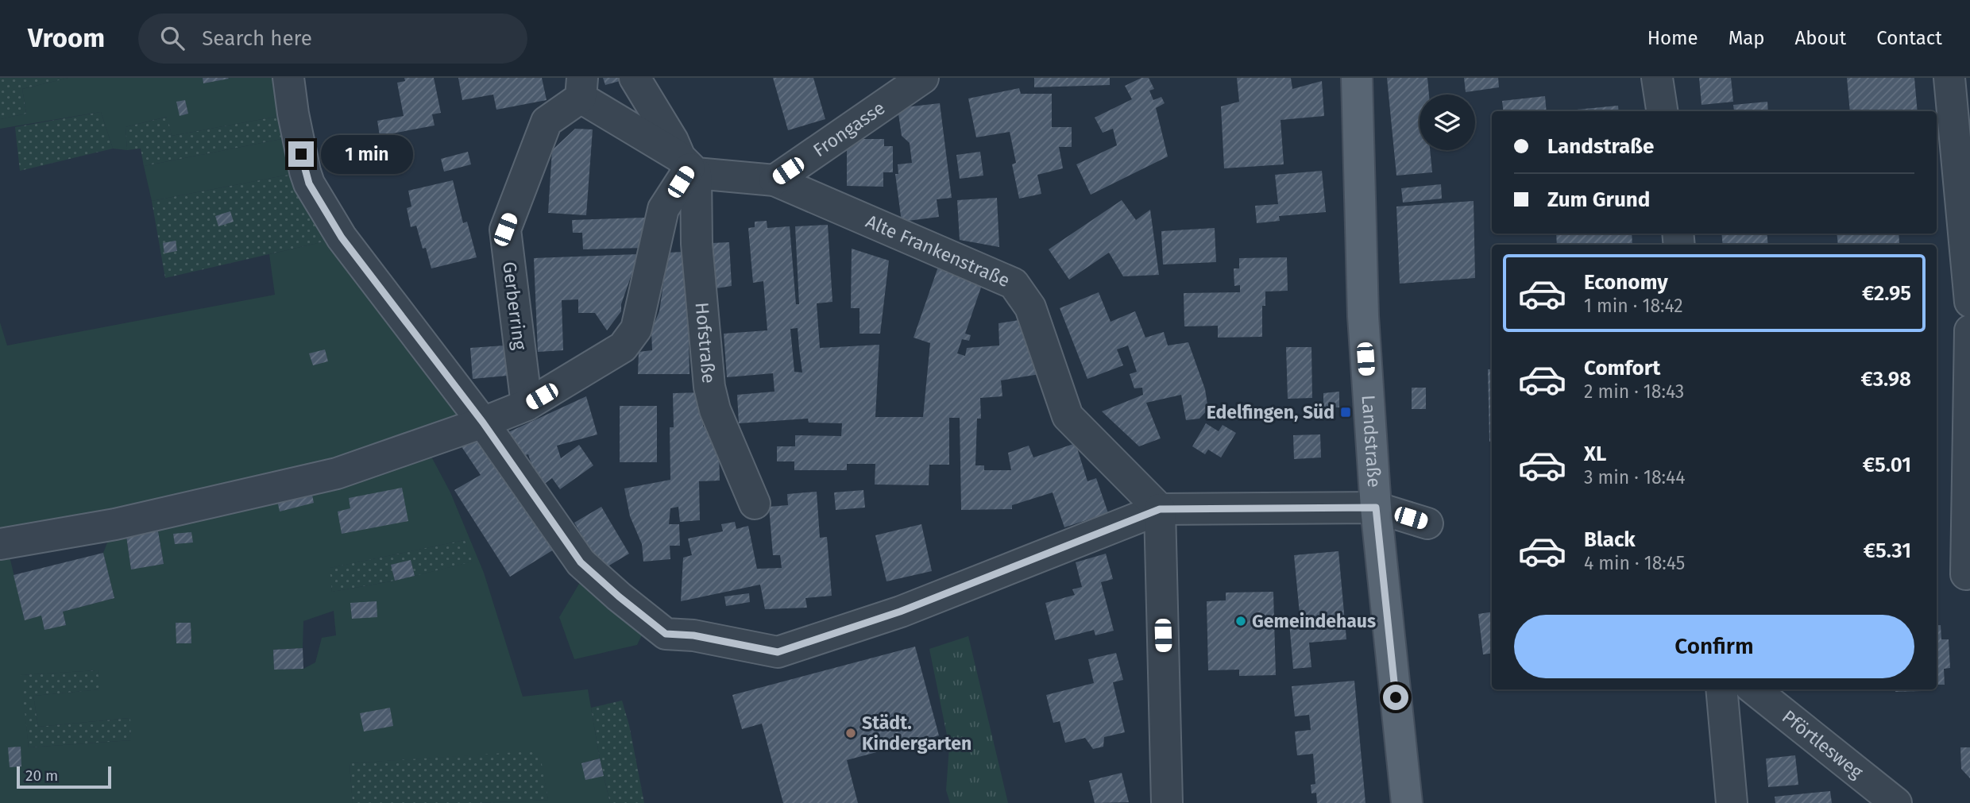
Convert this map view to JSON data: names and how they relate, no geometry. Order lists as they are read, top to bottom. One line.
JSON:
{"streets":{"main road":["Landstraße"],"street":["Frongasse","Alte Frankenstraße","Gerberring","Hofstraße","Pförtlesweg"]},"crossings":[["Frongasse","Alte Frankenstraße"],["Alte Frankenstraße","Gerberring"],["Alte Frankenstraße","Hofstraße"],["Gerberring","Hofstraße"]],"places":{"transit":["Edelfingen, Süd"],"other":["Gemeindehaus","Städt. Kindergarten"]},"scale_bar":"20 m","page":{"header":"Vroom","search":"Search here","nav":["Home","Map","About","Contact"],"banner":["Landstraße","Zum Grund"],"bubble":"1 min","list":[{"name":"Economy","note":"1 min · 18:42","value":"€2.95"},{"name":"Comfort","note":"2 min · 18:43","value":"€3.98"},{"name":"XL","note":"3 min · 18:44","value":"€5.01"},{"name":"Black","note":"4 min · 18:45","value":"€5.31"}],"buttons":"Confirm","scale":"20 m"}}
